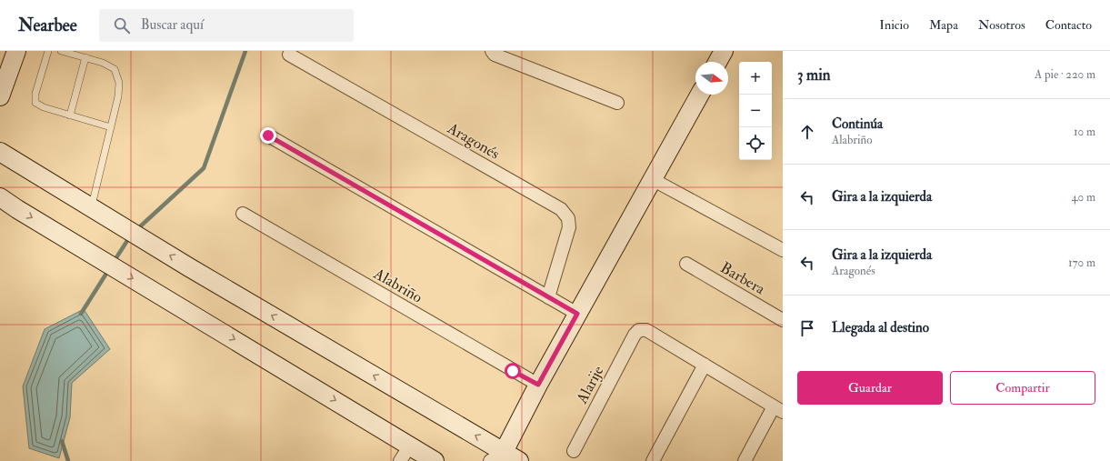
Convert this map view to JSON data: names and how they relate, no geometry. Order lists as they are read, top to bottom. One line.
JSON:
{"streets":{"street":["Aragonés","Barbera","Alabriño","Alarije"]},"north":"right","page":{"header":"Nearbee","search":"Buscar aquí","nav":["Inicio","Mapa","Nosotros","Contacto"],"heading":["3 min","A pie · 220 m"],"map_buttons":["+","−"],"list":[["Continúa","Alabriño","10 m"],["Gira a la izquierda","40 m"],["Gira a la izquierda","Aragonés","170 m"],"Llegada al destino"],"buttons":["Guardar","Compartir"]}}
